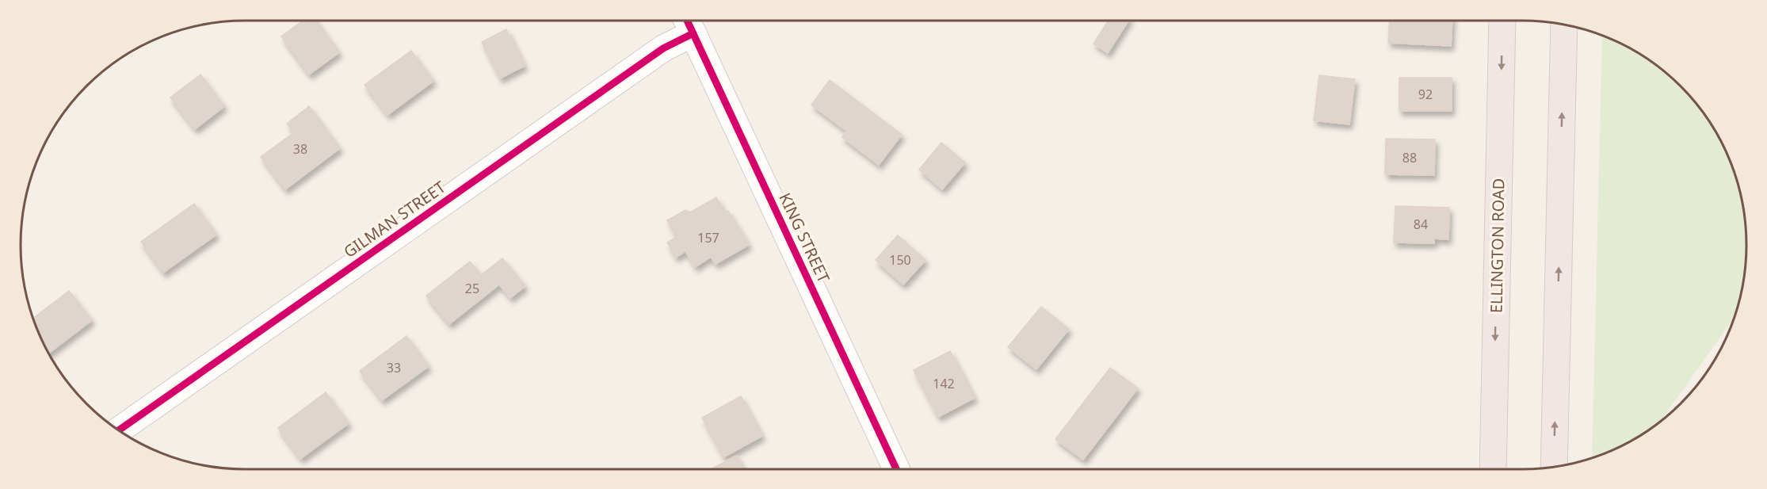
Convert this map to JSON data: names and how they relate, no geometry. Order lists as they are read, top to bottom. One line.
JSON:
{"streets":{"highway":["ELLINGTON ROAD"],"street":["GILMAN STREET","KING STREET"]},"crossings":[["GILMAN STREET","KING STREET"]],"house_numbers":["92","38","88","84","157","150","25","33","142"]}
